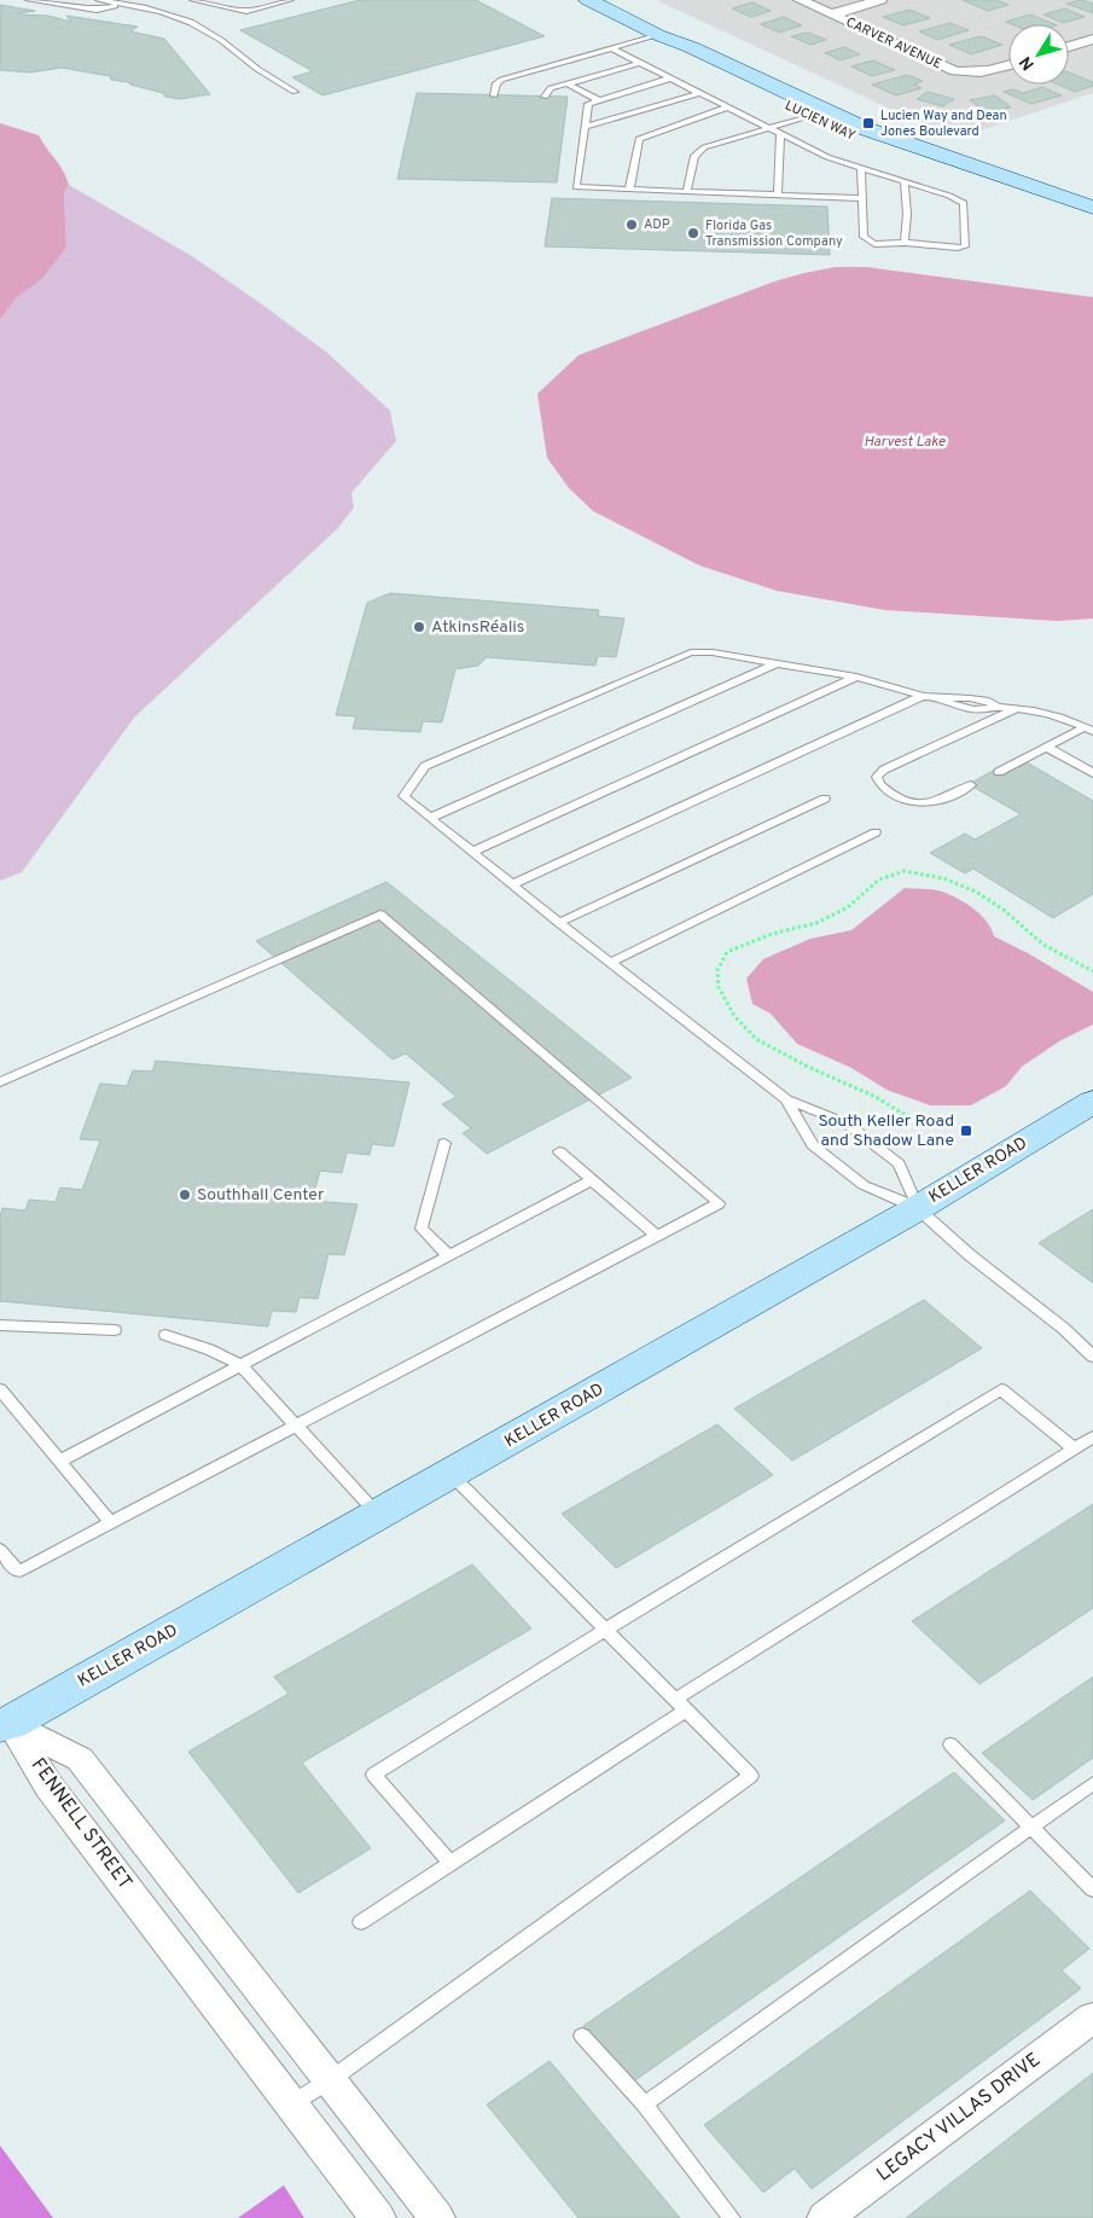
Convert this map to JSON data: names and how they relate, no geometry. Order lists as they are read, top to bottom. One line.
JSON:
{"streets":{"street":["CARVER AVENUE","LUCIEN WAY","KELLER ROAD","FENNELL STREET","LEGACY VILLAS DRIVE"]},"crossings":[["KELLER ROAD","FENNELL STREET"]],"water":["Harvest Lake"],"places":{"transit":["Lucien Way and Dean Jones Boulevard","South Keller Road and Shadow Lane"],"other":["ADP","Florida Gas Transmission Company","AtkinsRéalis","Southhall Center"]},"north":"bottom left"}
